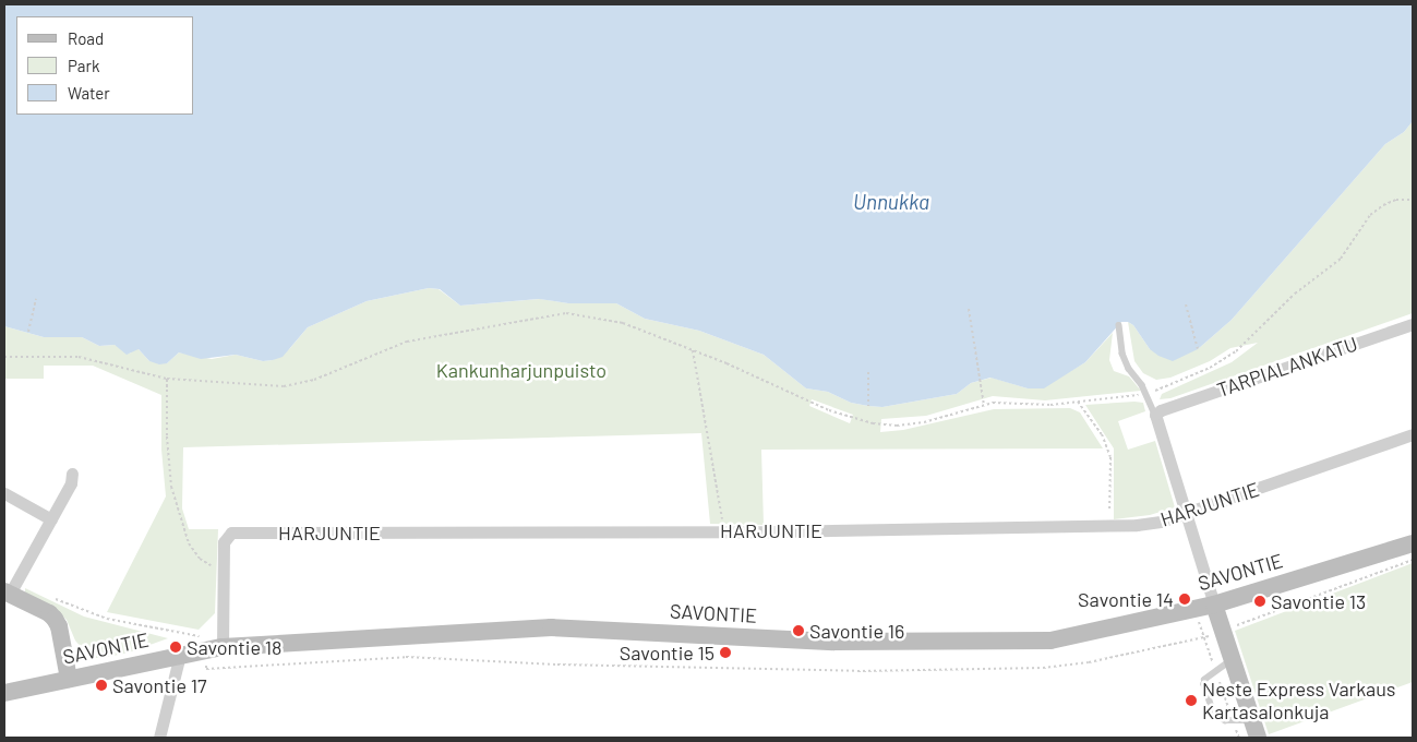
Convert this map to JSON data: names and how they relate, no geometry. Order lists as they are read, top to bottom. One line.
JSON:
{"streets":{"street":["TARPIALANKATU","HARJUNTIE","SAVONTIE"]},"crossings":[["HARJUNTIE","SAVONTIE"]],"water":["Unnukka"],"parks":["Kankunharjunpuisto"],"places":["Savontie 14","Savontie 13","Savontie 16","Savontie 18","Savontie 15","Savontie 17","Neste Express Varkaus Kartasalonkuja"],"legend":["Road","Park","Water"]}
